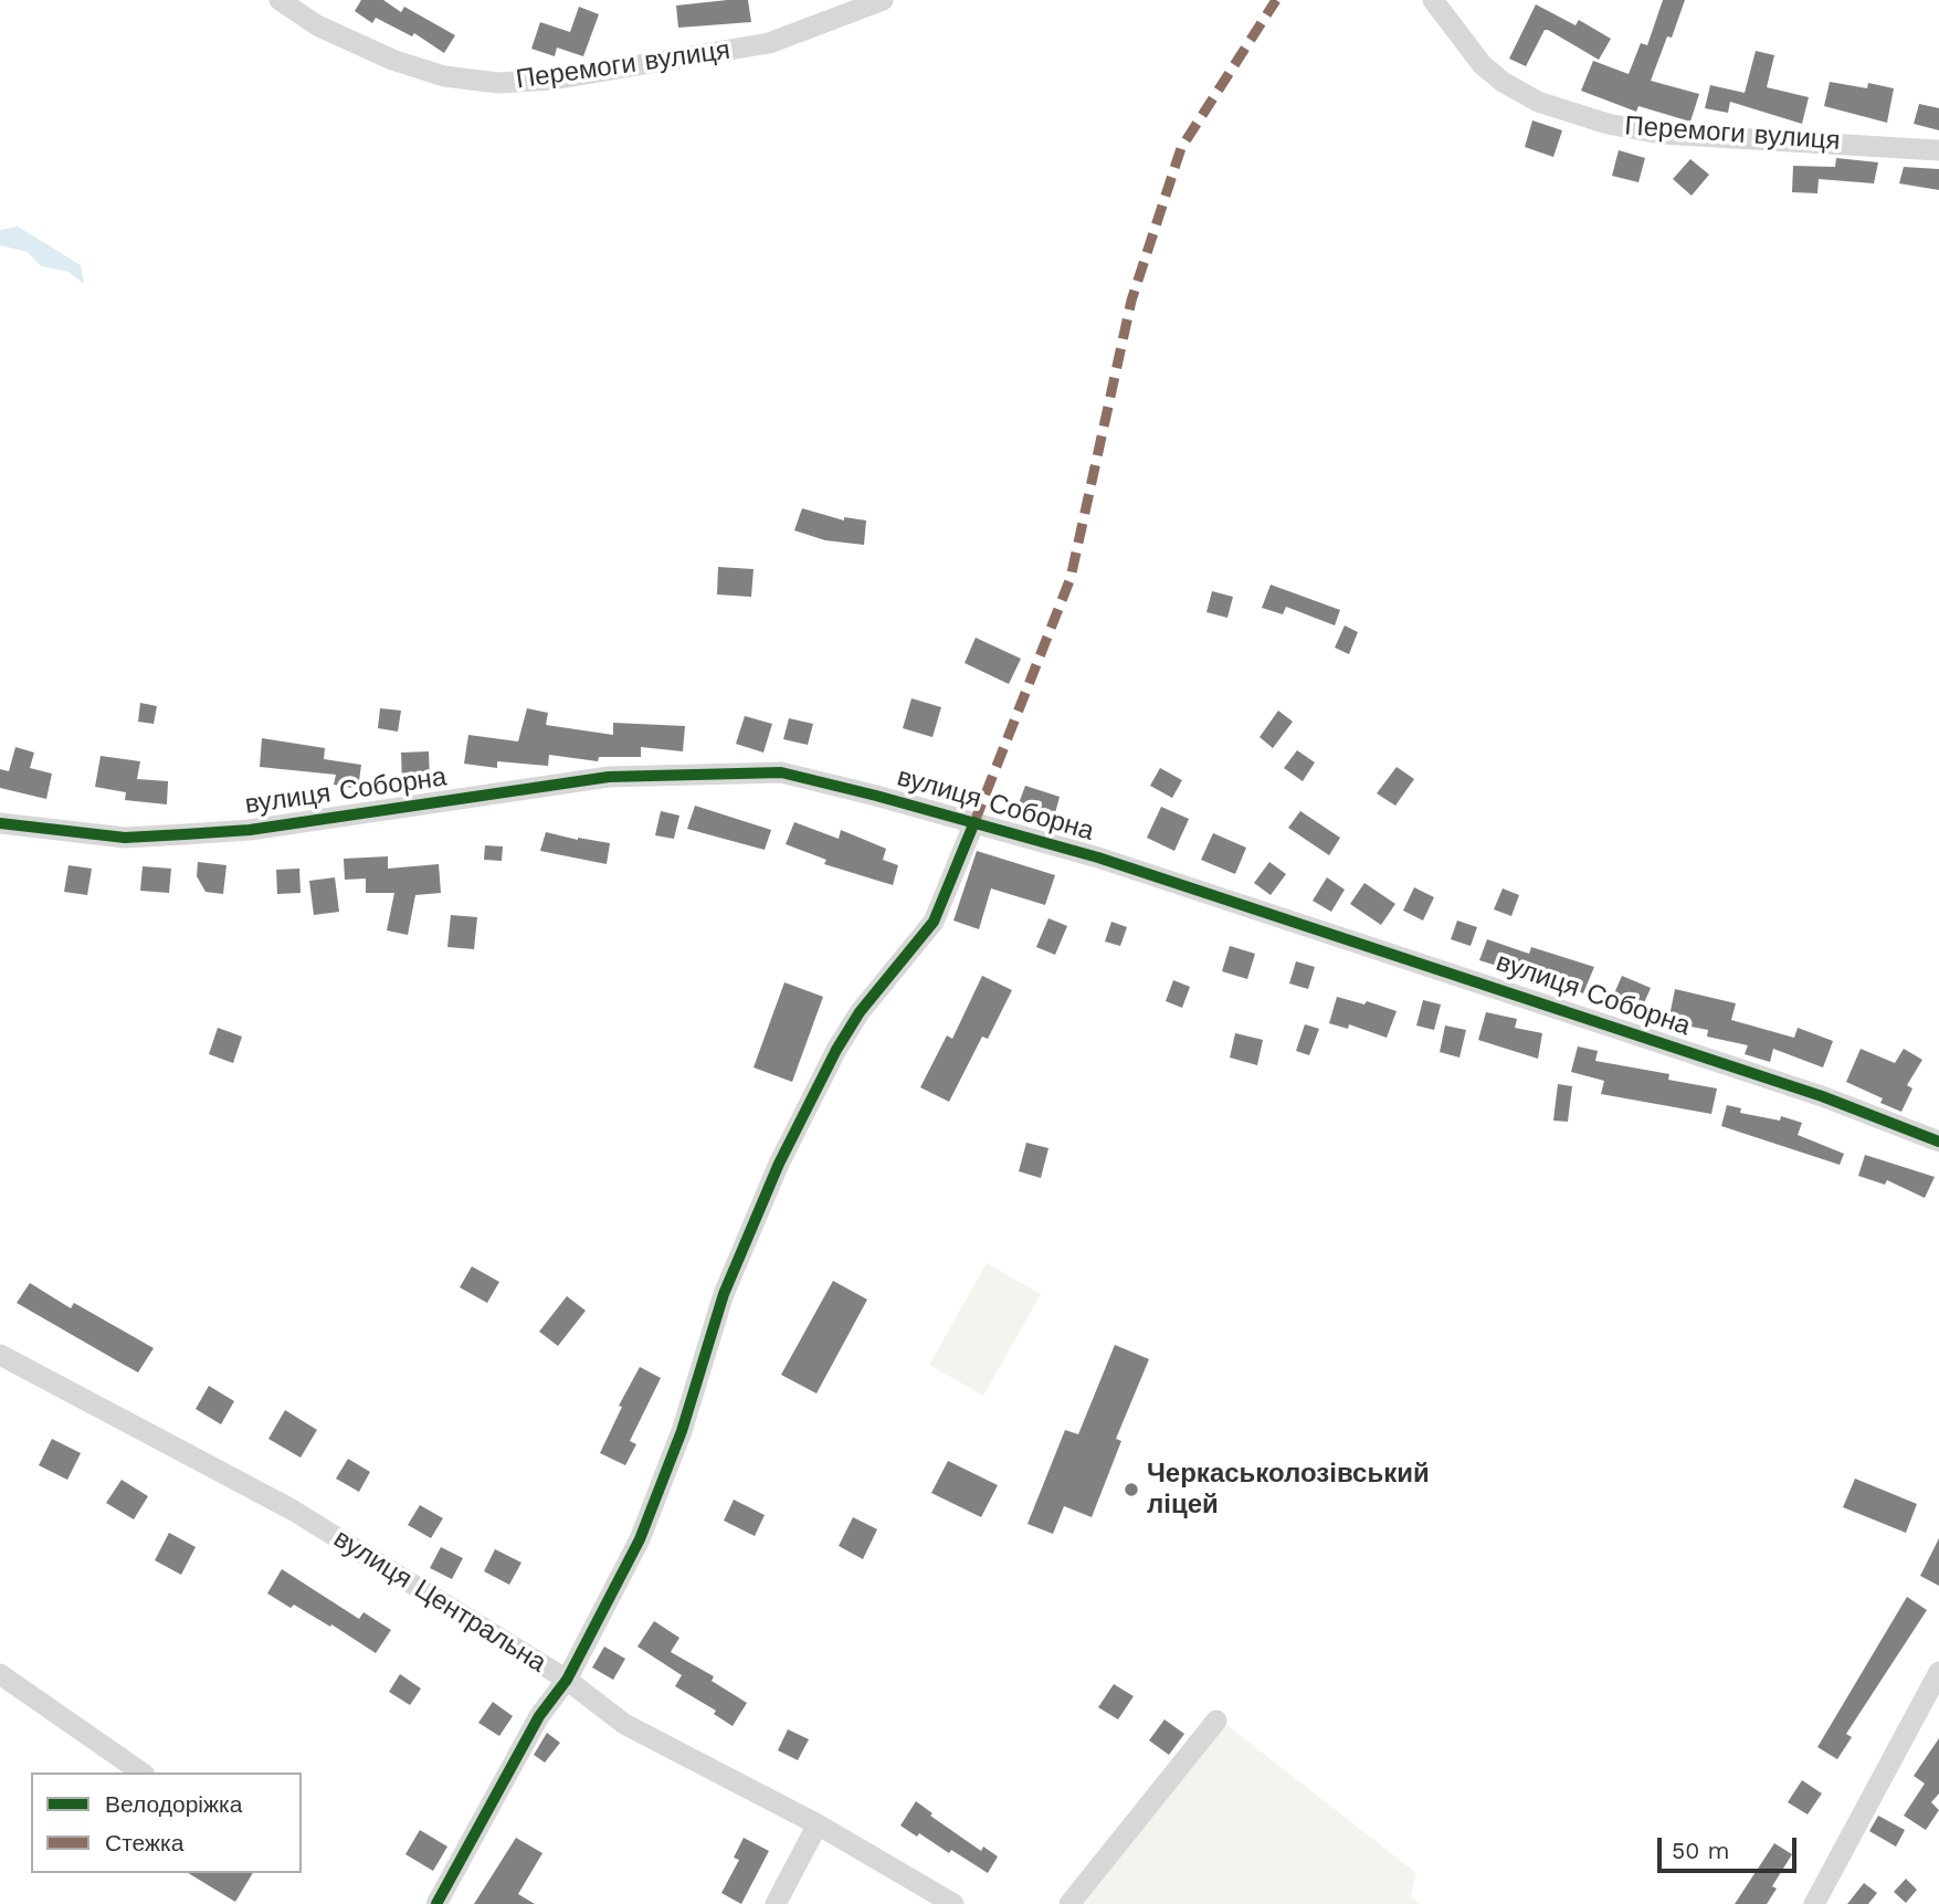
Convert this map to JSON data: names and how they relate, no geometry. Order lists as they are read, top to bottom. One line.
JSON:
{"streets":{"street":["Перемоги вулиця","вулиця Соборна","вулиця Центральна"]},"places":["Черкаськолозівський ліцей"],"legend":["Велодоріжка","Стежка"],"scale_bar":"50 m"}
